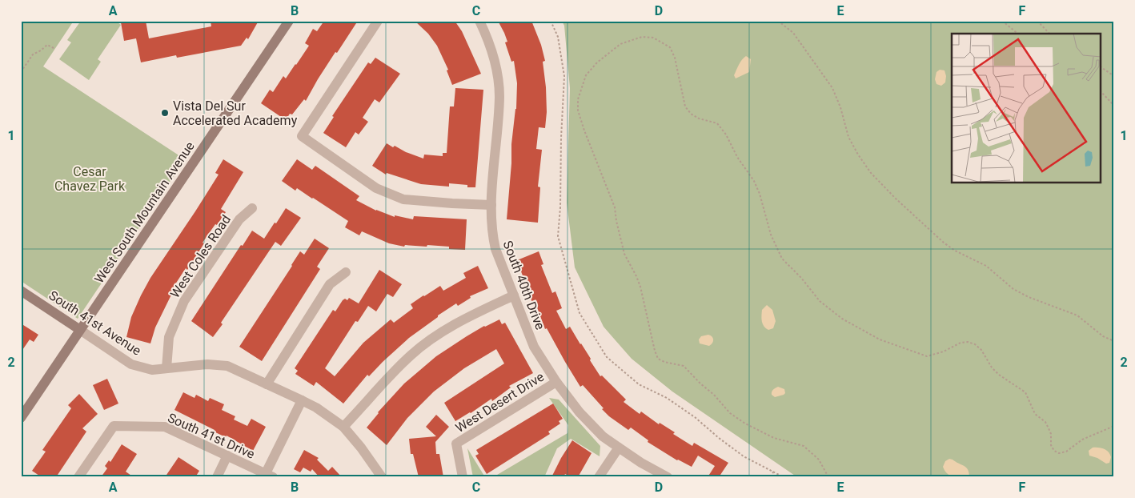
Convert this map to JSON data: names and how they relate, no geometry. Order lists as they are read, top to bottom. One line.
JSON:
{"streets":{"street":["West South Mountain Avenue","West Coles Road","South 40th Drive","South 41st Avenue","West Desert Drive","South 41st Drive"]},"crossings":[["West South Mountain Avenue","South 41st Avenue"],["West Coles Road","South 41st Avenue"],["South 40th Drive","West Desert Drive"]],"parks":["Cesar Chavez Park"],"places":["Vista Del Sur Accelerated Academy"],"grid":{"columns":["A","B","C","D","E","F"],"rows":["1","2"]}}
